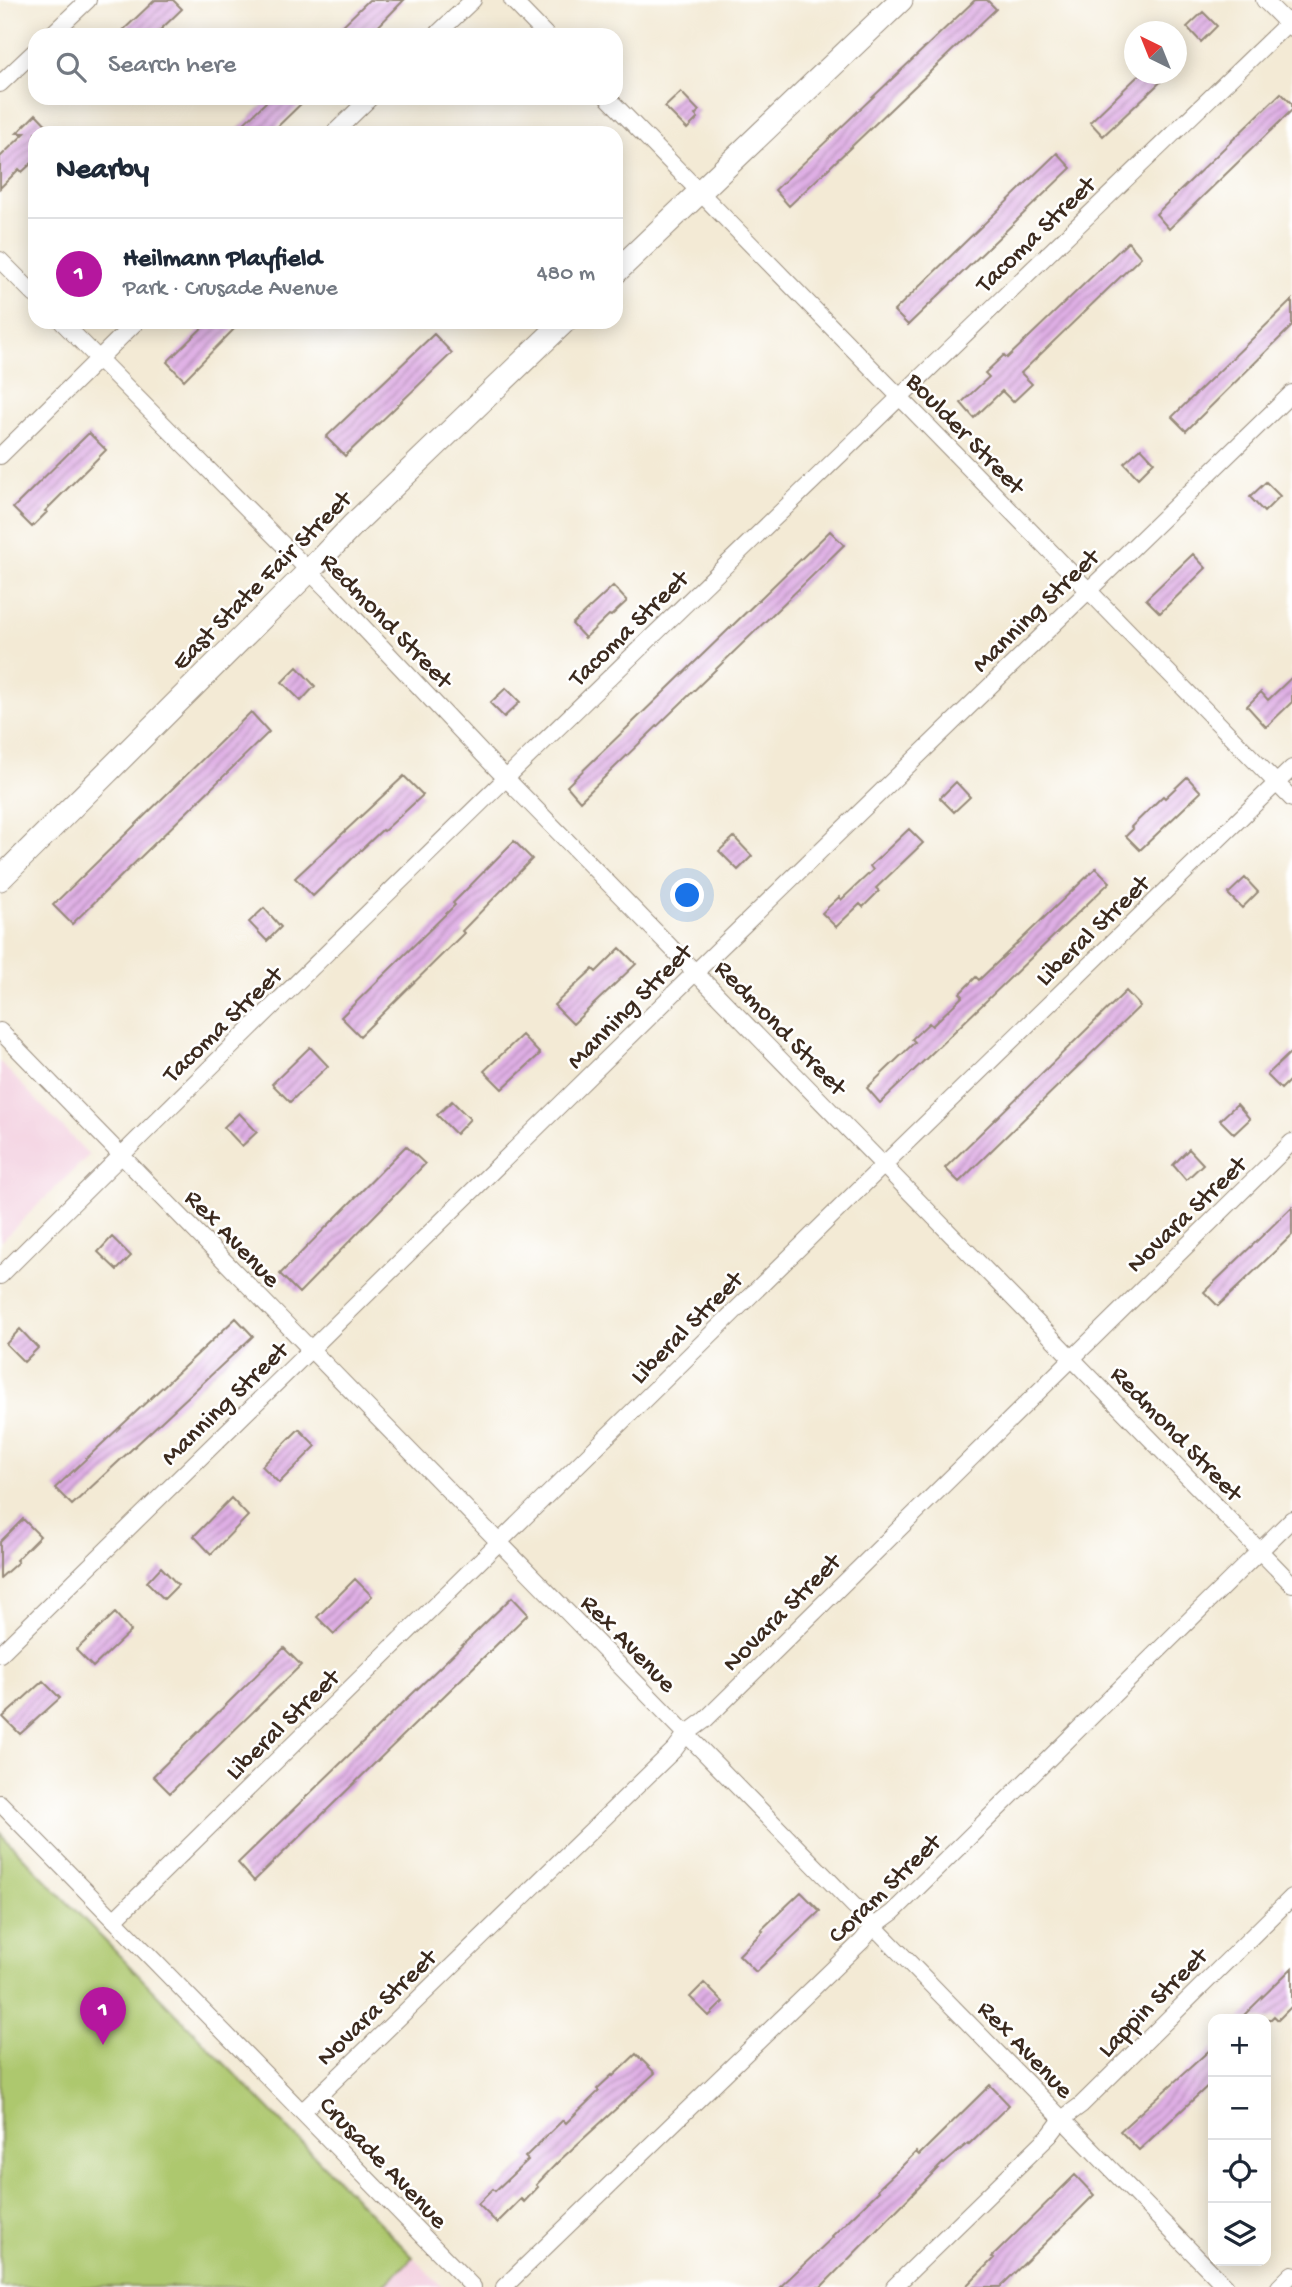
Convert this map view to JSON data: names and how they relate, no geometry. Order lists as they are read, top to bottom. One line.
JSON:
{"streets":{"street":["Tacoma Street","Boulder Street","East State Fair Street","Manning Street","Redmond Street","Liberal Street","Novara Street","Rex Avenue","Coram Street","Lappin Street","Crusade Avenue"]},"crossings":[["Tacoma Street","Boulder Street"],["Tacoma Street","Redmond Street"],["Tacoma Street","Rex Avenue"],["Boulder Street","Manning Street"],["Boulder Street","Liberal Street"],["East State Fair Street","Redmond Street"],["Manning Street","Redmond Street"],["Manning Street","Rex Avenue"],["Redmond Street","Liberal Street"],["Redmond Street","Novara Street"],["Redmond Street","Coram Street"],["Liberal Street","Rex Avenue"],["Liberal Street","Crusade Avenue"],["Novara Street","Rex Avenue"],["Novara Street","Crusade Avenue"],["Rex Avenue","Coram Street"],["Rex Avenue","Lappin Street"]],"north":"top left","page":{"search":"Search here","heading":"Nearby","list":[{"mark":"1","name":"Heilmann Playfield","note":"Park · Crusade Avenue","value":"480 m"}],"pins":"1","map_buttons":["+","−"]}}
